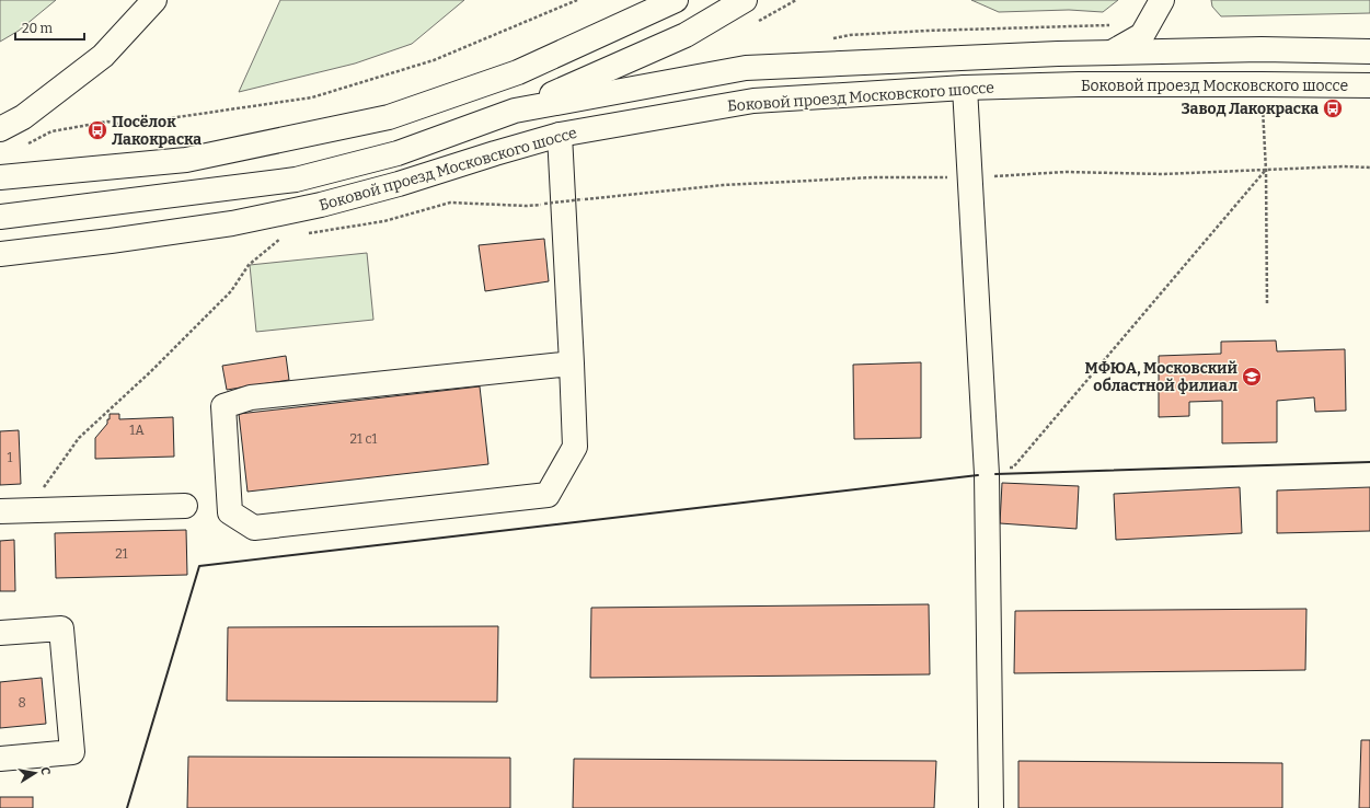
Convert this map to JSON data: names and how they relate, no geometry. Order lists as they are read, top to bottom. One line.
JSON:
{"streets":{"main road":["Боковой проезд Московского шоссе"]},"places":{"bus stop":["Завод Лакокраска","Посёлок Лакокраска"],"school or university":["МФЮА, Московский областной филиал"]},"house_numbers":["1А","21 с1","1","21","8"],"scale_bar":"20 m","north":"right"}
